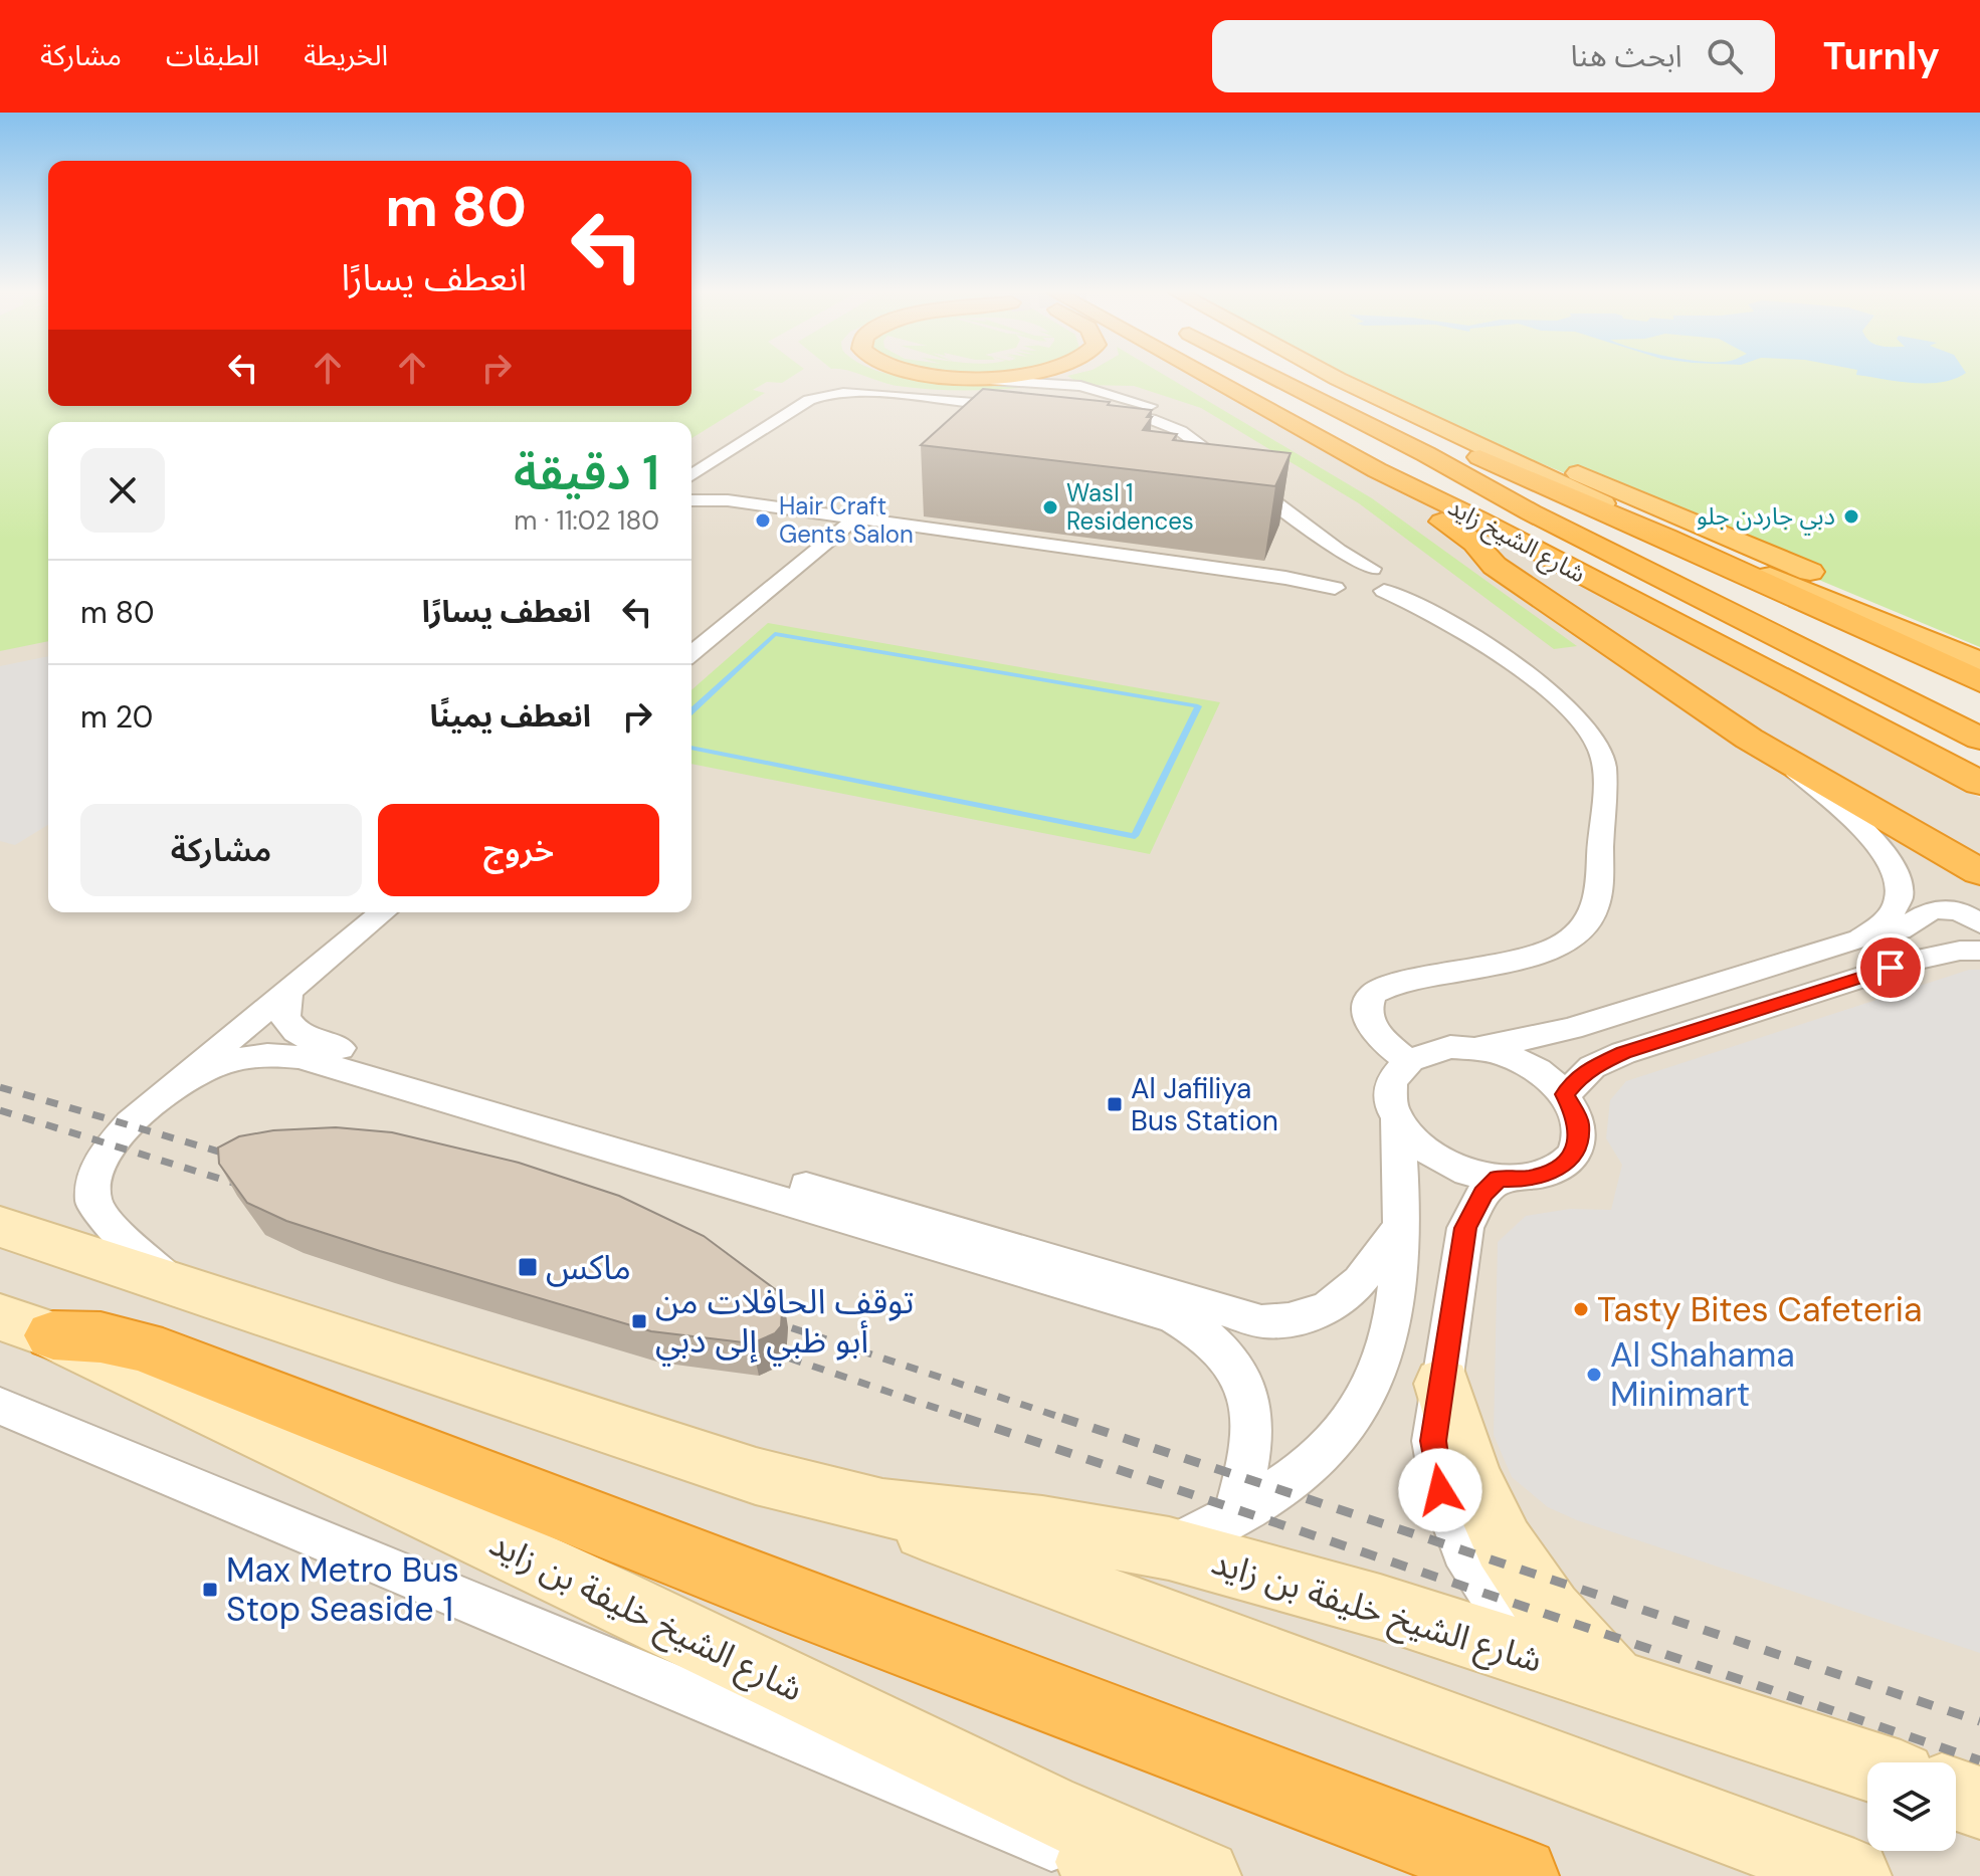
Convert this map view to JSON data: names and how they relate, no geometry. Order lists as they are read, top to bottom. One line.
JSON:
{"streets":{"highway":["شارع الشيخ زايد"],"main road":["شارع الشيخ خليفة بن زايد"]},"places":{"other":["Wasl 1 Residences","دبي جاردن جلو","Hair Craft Gents Salon","Tasty Bites Cafeteria","Al Shahama Minimart"],"transit":["Al Jafiliya Bus Station","ماكس","توقف الحافلات من أبو ظبي إلى دبي","Max Metro Bus Stop Seaside 1"]},"page":{"header":"Turnly","search":"ابحث هنا","nav":["الخريطة","الطبقات","مشاركة"],"turn":["80 m","انعطف يسارًا"],"heading":["1 دقيقة","180 m · 11:02"],"list":[{"name":"انعطف يسارًا","value":"80 m"},{"name":"انعطف يمينًا","value":"20 m"}],"buttons":["خروج","مشاركة"]}}
